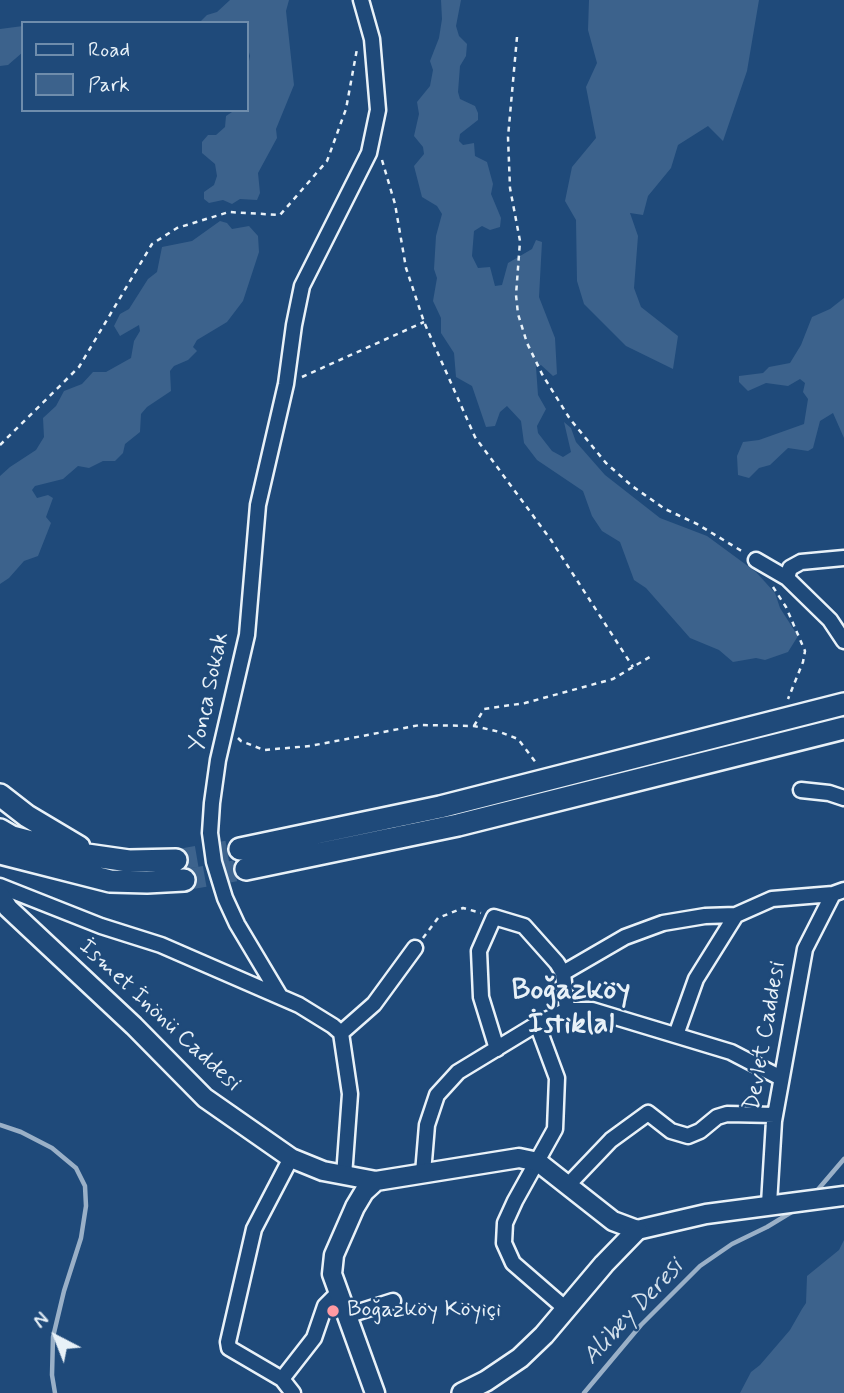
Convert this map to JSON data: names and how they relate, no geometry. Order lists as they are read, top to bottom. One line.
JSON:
{"streets":{"street":["Yonca Sokak","İsmet İnönü Caddesi","Devlet Caddesi"]},"districts":["Boğazköy İstiklal"],"water":["Alibey Deresi"],"places":["Boğazköy Köyiçi"],"legend":["Road","Park"],"north":"top left"}
